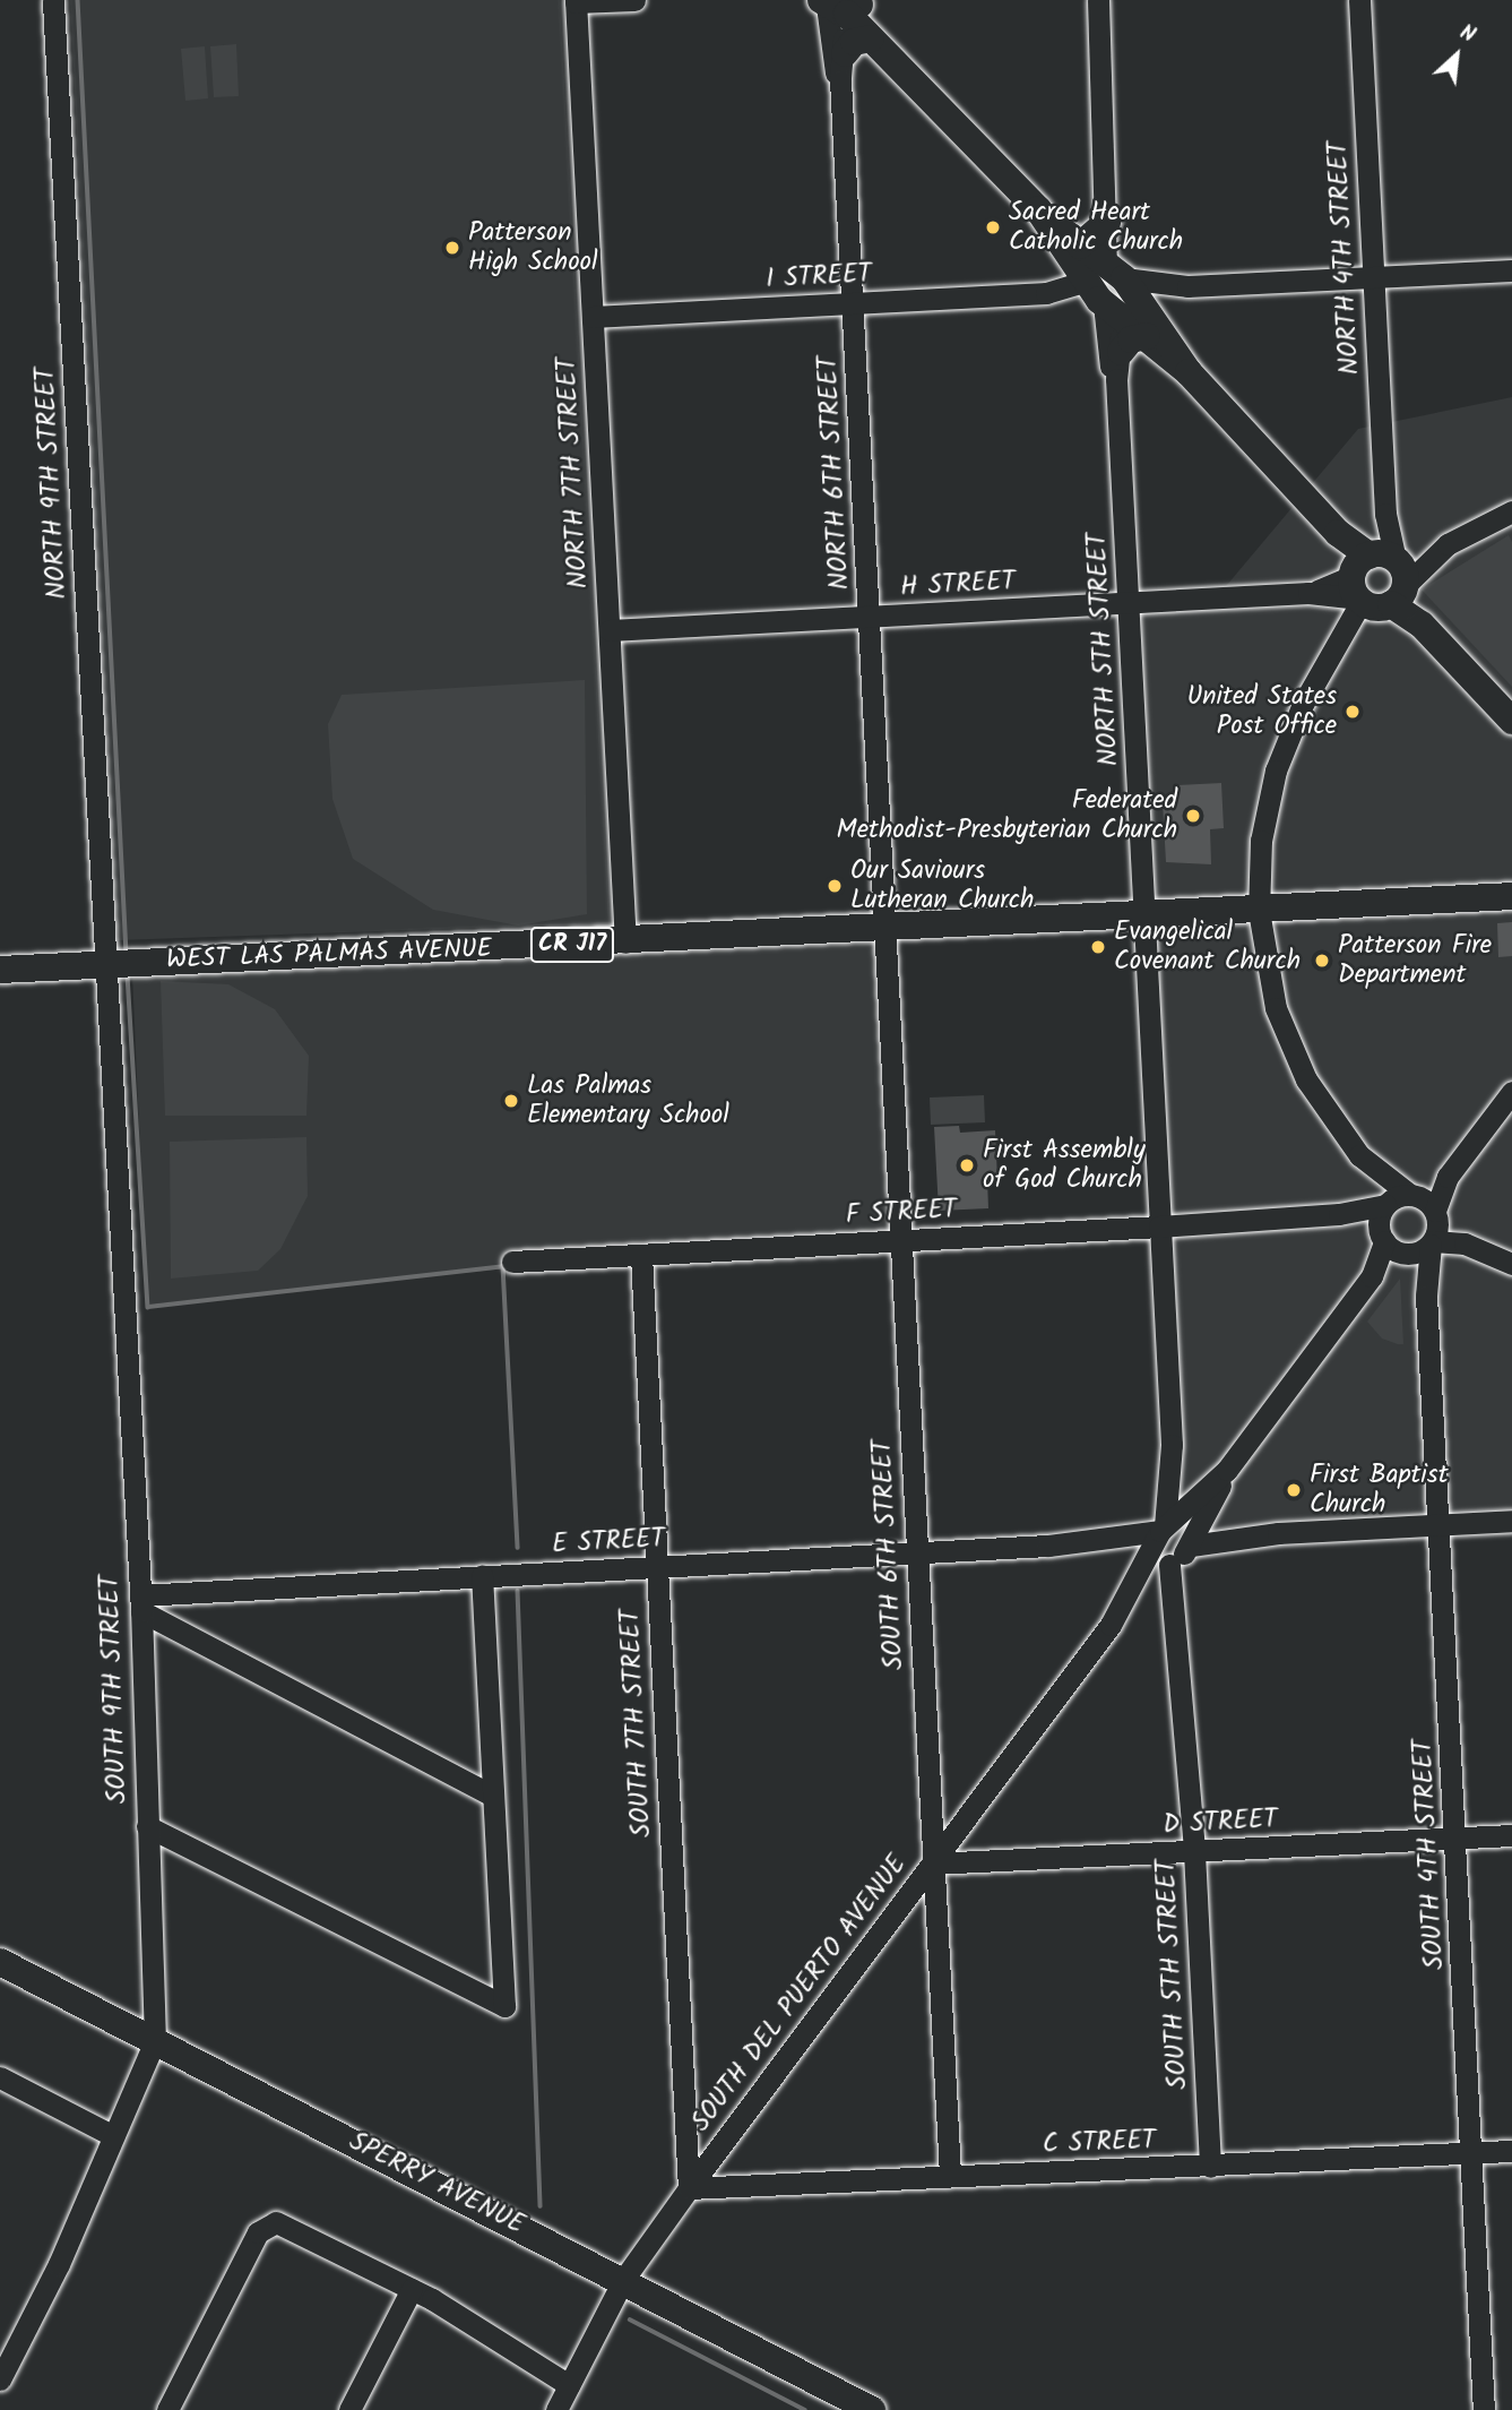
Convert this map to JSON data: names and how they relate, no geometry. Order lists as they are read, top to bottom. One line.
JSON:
{"streets":{"main road":["CR J17","WEST LAS PALMAS AVENUE","SPERRY AVENUE"],"street":["NORTH 4TH STREET","I STREET","NORTH 7TH STREET","NORTH 6TH STREET","NORTH 9TH STREET","H STREET","NORTH 5TH STREET","F STREET","E STREET","SOUTH 6TH STREET","SOUTH 9TH STREET","SOUTH 7TH STREET","D STREET","SOUTH 4TH STREET","SOUTH 5TH STREET","SOUTH DEL PUERTO AVENUE","C STREET"]},"crossings":[["NORTH 4TH STREET","I STREET"],["NORTH 4TH STREET","H STREET"],["I STREET","NORTH 7TH STREET"],["I STREET","NORTH 6TH STREET"],["I STREET","NORTH 5TH STREET"],["NORTH 7TH STREET","H STREET"],["NORTH 7TH STREET","WEST LAS PALMAS AVENUE"],["NORTH 6TH STREET","H STREET"],["NORTH 6TH STREET","WEST LAS PALMAS AVENUE"],["NORTH 6TH STREET","SOUTH 6TH STREET"],["NORTH 9TH STREET","WEST LAS PALMAS AVENUE"],["NORTH 9TH STREET","SOUTH 9TH STREET"],["H STREET","NORTH 5TH STREET"],["NORTH 5TH STREET","WEST LAS PALMAS AVENUE"],["WEST LAS PALMAS AVENUE","SOUTH 6TH STREET"],["WEST LAS PALMAS AVENUE","SOUTH 9TH STREET"],["F STREET","SOUTH 6TH STREET"],["F STREET","SOUTH 7TH STREET"],["F STREET","SOUTH 4TH STREET"],["F STREET","SOUTH DEL PUERTO AVENUE"],["E STREET","SOUTH 6TH STREET"],["E STREET","SOUTH 9TH STREET"],["E STREET","SOUTH 7TH STREET"],["E STREET","SOUTH DEL PUERTO AVENUE"],["SOUTH 6TH STREET","D STREET"],["SOUTH 6TH STREET","SOUTH DEL PUERTO AVENUE"],["SOUTH 6TH STREET","C STREET"],["SOUTH 9TH STREET","SPERRY AVENUE"],["SOUTH 7TH STREET","SOUTH DEL PUERTO AVENUE"],["SOUTH 7TH STREET","C STREET"],["D STREET","SOUTH 4TH STREET"],["D STREET","SOUTH 5TH STREET"],["D STREET","SOUTH DEL PUERTO AVENUE"],["SOUTH 4TH STREET","SOUTH DEL PUERTO AVENUE"],["SOUTH 4TH STREET","C STREET"],["SOUTH 5TH STREET","SOUTH DEL PUERTO AVENUE"],["SOUTH 5TH STREET","C STREET"],["SOUTH DEL PUERTO AVENUE","C STREET"],["SOUTH DEL PUERTO AVENUE","SPERRY AVENUE"]],"places":["Sacred Heart Catholic Church","Patterson High School","United States Post Office","Federated Methodist-Presbyterian Church","Our Saviours Lutheran Church","Evangelical Covenant Church","Patterson Fire Department","Las Palmas Elementary School","First Assembly of God Church","First Baptist Church"],"north":"top right"}
